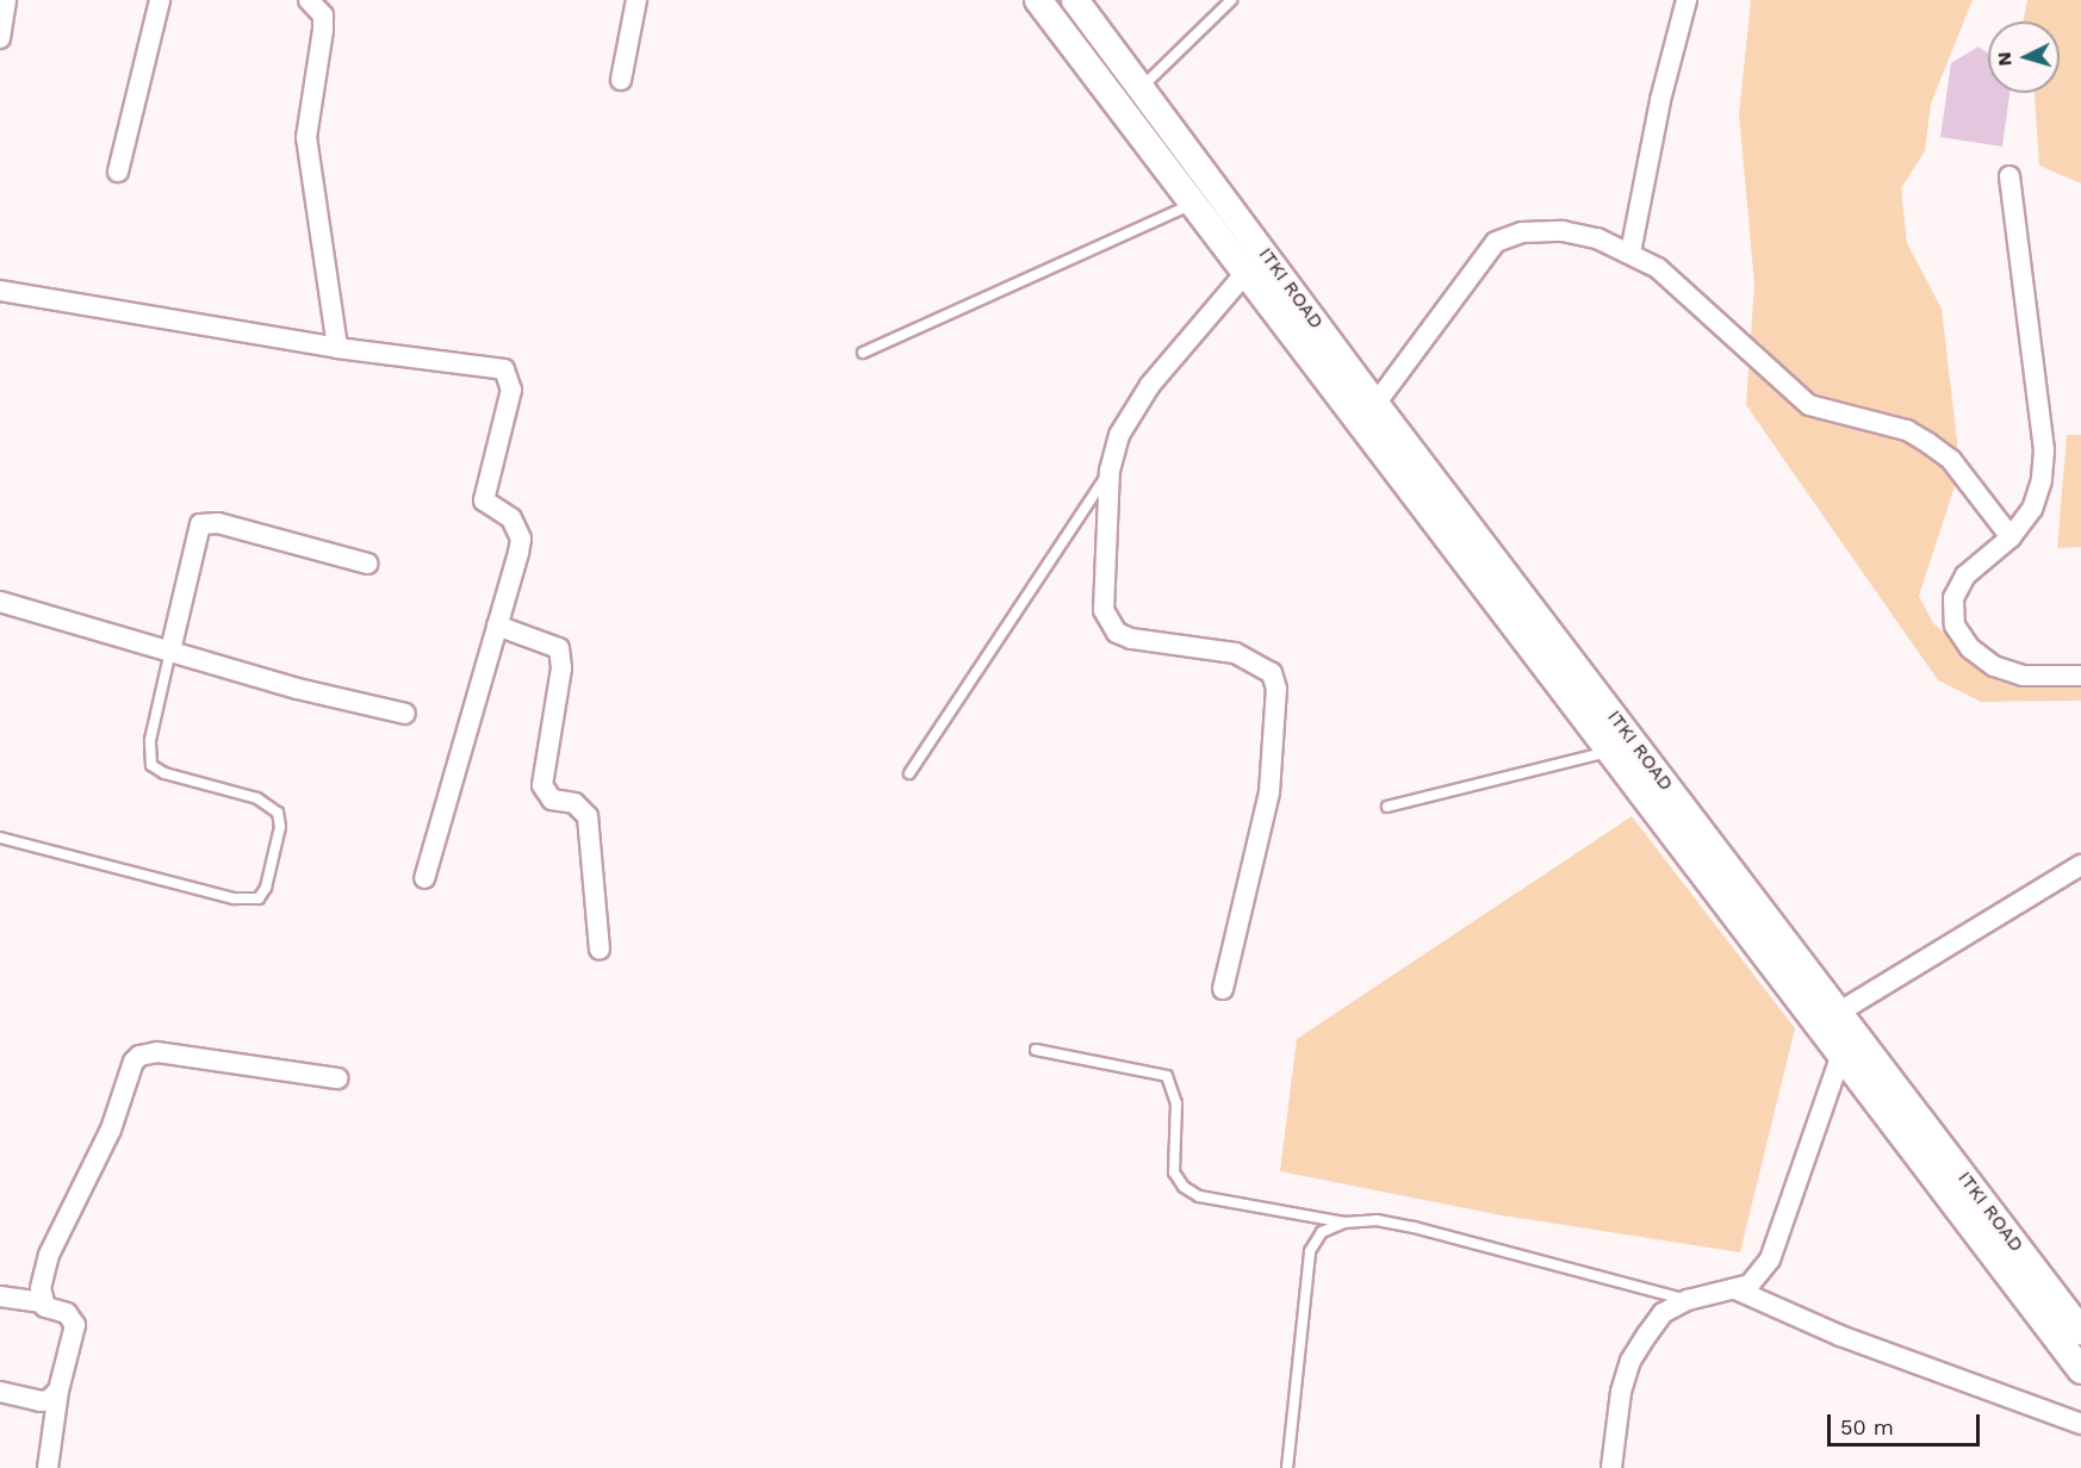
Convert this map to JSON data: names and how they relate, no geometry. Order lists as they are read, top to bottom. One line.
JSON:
{"streets":{"main road":["ITKI ROAD"]},"scale_bar":"50 m","north":"left"}
